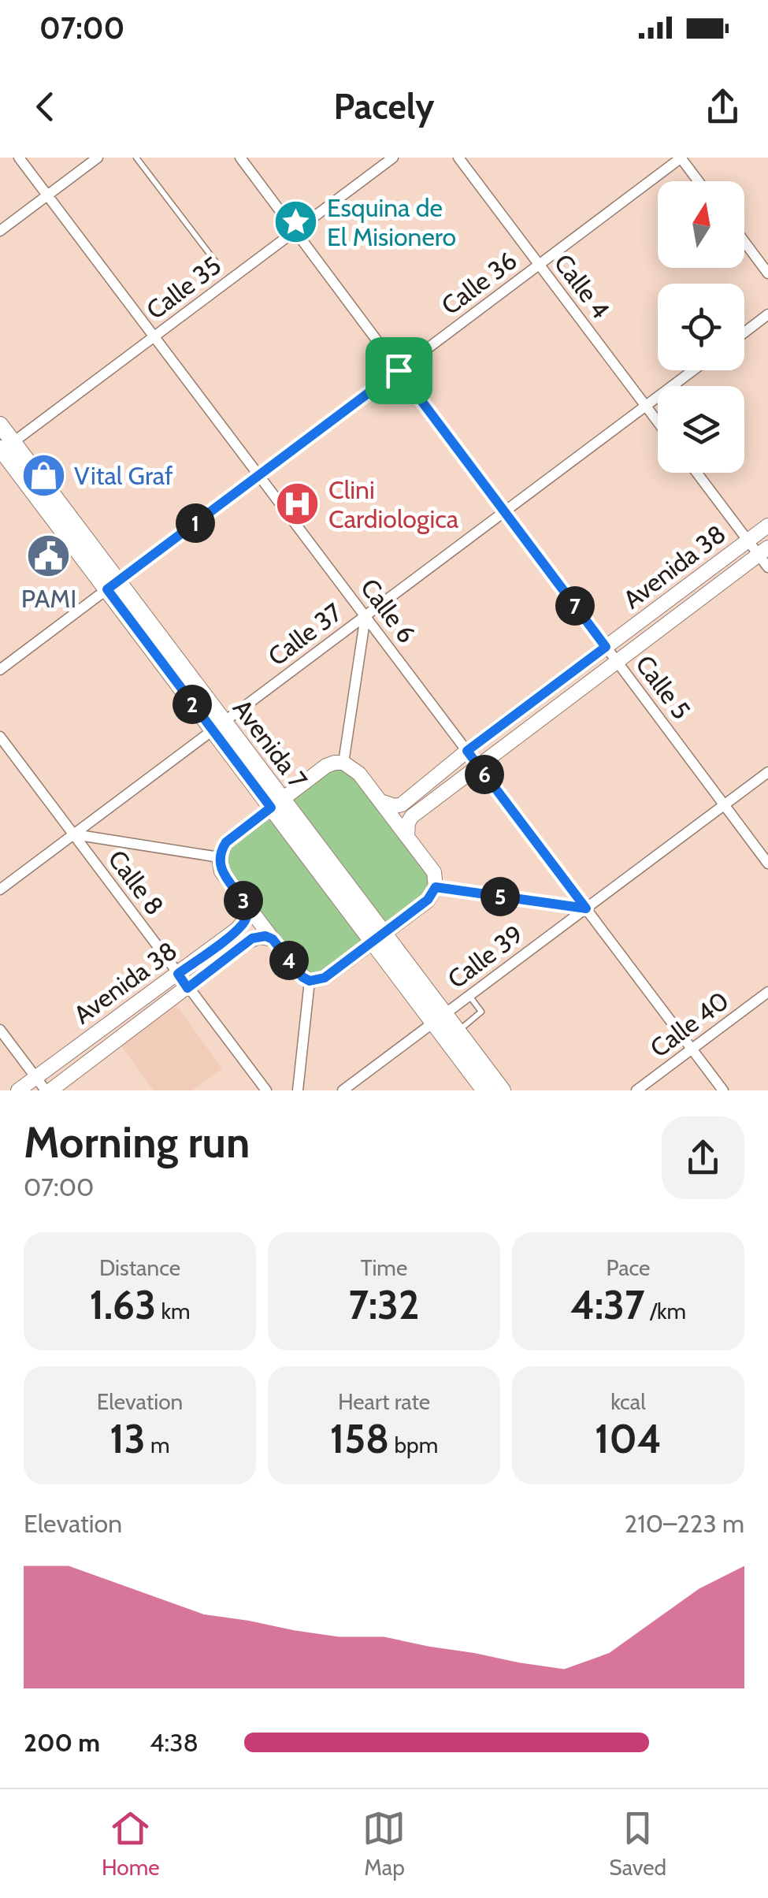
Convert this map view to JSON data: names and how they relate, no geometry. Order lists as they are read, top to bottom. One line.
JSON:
{"streets":{"main road":["Avenida 38","Avenida 7"],"street":["Calle 36","Calle 4","Calle 35","Calle 6","Calle 37","Calle 5","Calle 8","Calle 39","Calle 40"]},"crossings":[["Calle 36","Calle 4"],["Calle 36","Calle 6"],["Calle 36","Calle 5"],["Calle 36","Avenida 7"],["Calle 4","Calle 37"],["Calle 35","Calle 6"],["Calle 35","Calle 5"],["Calle 35","Avenida 7"],["Avenida 38","Calle 6"],["Avenida 38","Calle 5"],["Avenida 38","Calle 8"],["Calle 6","Calle 37"],["Calle 6","Calle 39"],["Calle 6","Calle 40"],["Calle 37","Calle 5"],["Calle 37","Avenida 7"],["Calle 37","Calle 8"],["Calle 5","Calle 39"],["Avenida 7","Calle 39"]],"places":{"place":["Esquina de El Misionero"],"shop":["Vital Graf"],"hospital":["Clini Cardiologica"],"public building":["PAMI"]},"north":"top","page":{"status":"07:00","header":"Pacely","pins":["1","7","2","6","5","3","4"],"heading":["Morning run","07:00"],"stats":[["Distance","1.63 km"],["Time","7:32"],["Pace","4:37 /km"],["Elevation","13 m"],["Heart rate","158 bpm"],["kcal","104"]],"chart":["Elevation","210–223 m"],"list":[{"name":"200 m","note":"4:38"}],"tabs":["Home","Map","Saved"]}}
